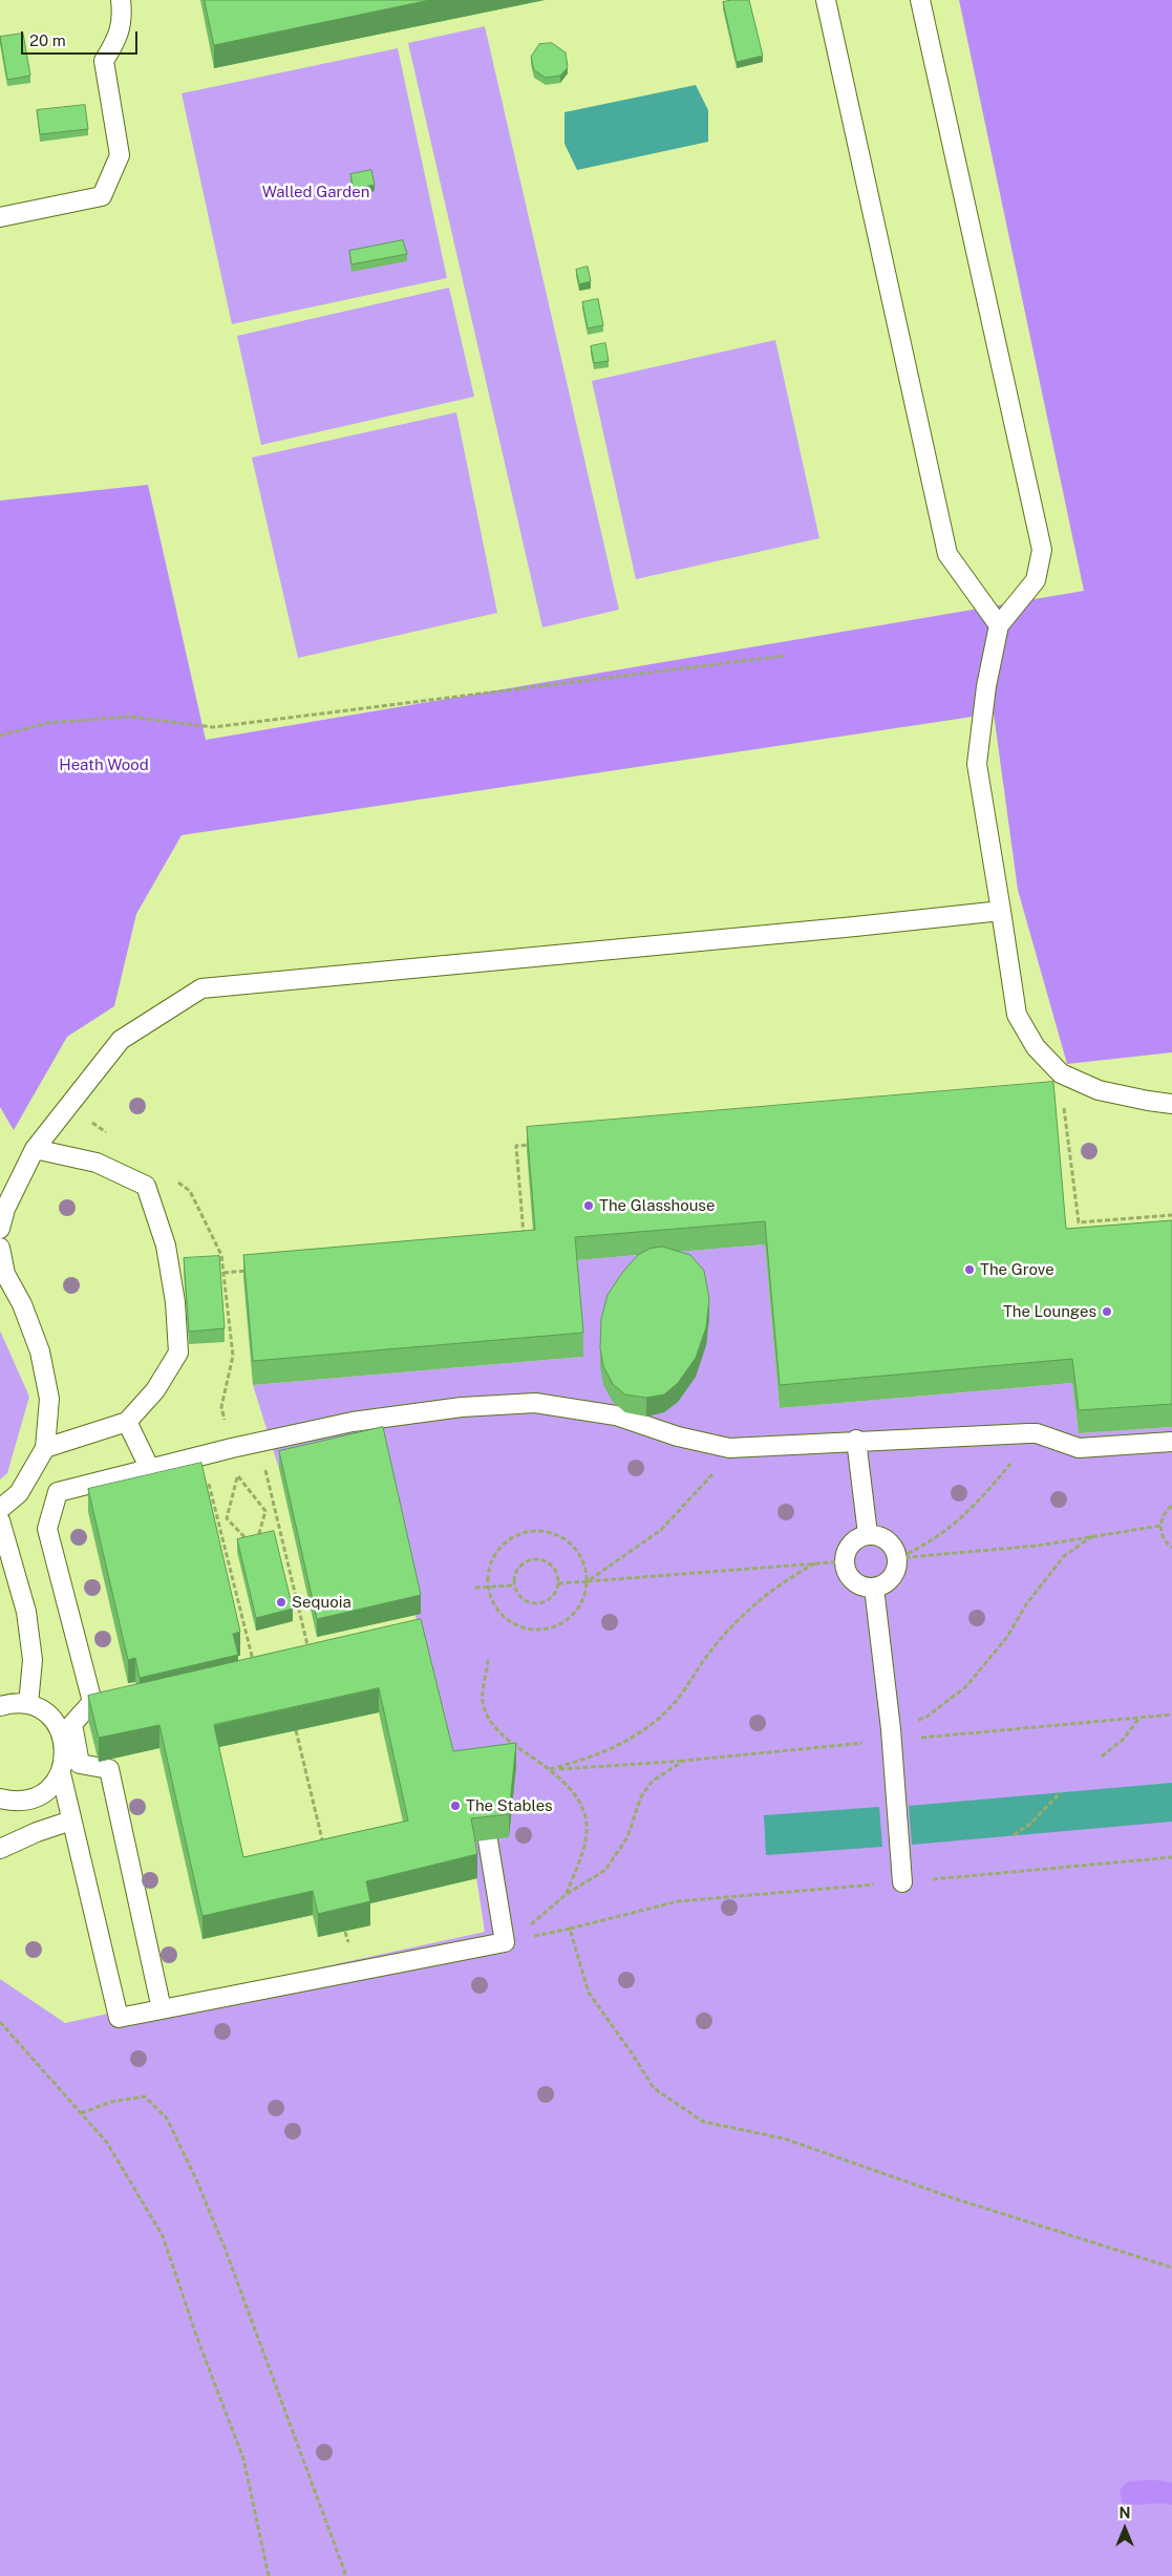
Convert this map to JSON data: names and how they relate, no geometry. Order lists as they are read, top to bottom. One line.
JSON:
{"parks":["Walled Garden","Heath Wood"],"places":["The Glasshouse","The Grove","The Lounges","Sequoia","The Stables"],"scale_bar":"20 m","north":"top"}
